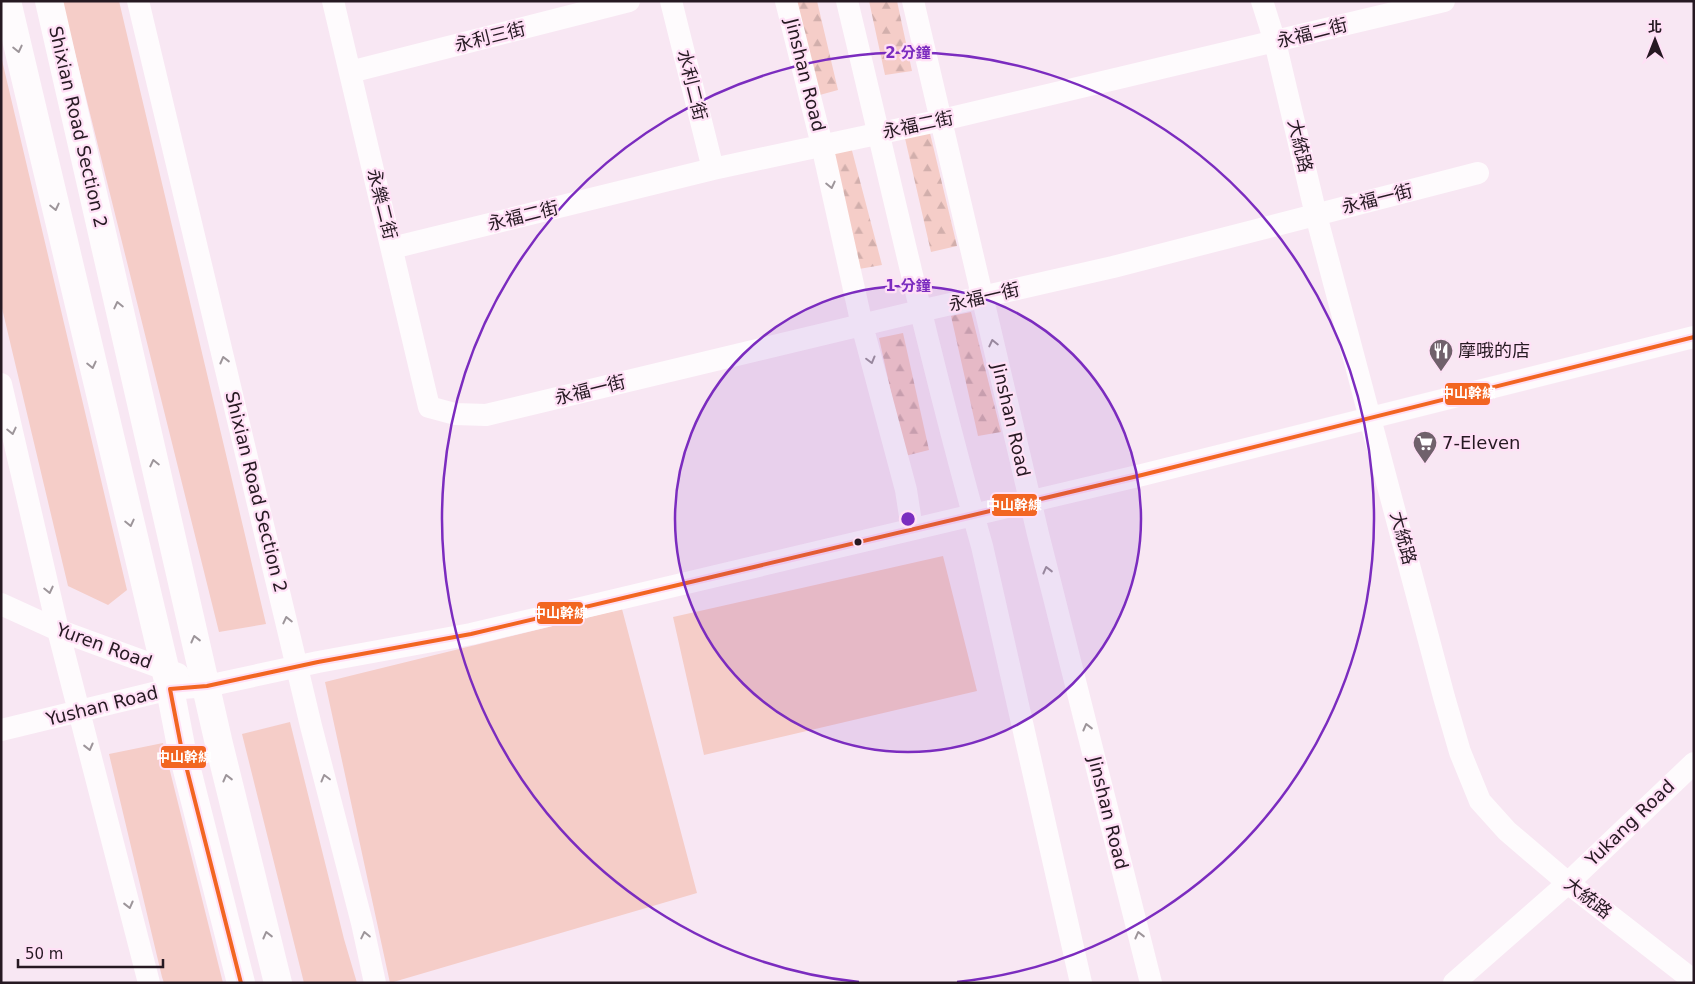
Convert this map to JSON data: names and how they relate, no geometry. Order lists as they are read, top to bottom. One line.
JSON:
{"streets":{"main road":["Shixian Road Section 2"],"street":["永福二街","永利三街","Jinshan Road","水利二街","大統路","永福一街","永樂二街","Yuren Road","Yushan Road","Yukang Road"]},"crossings":[["永福二街","Jinshan Road"],["永福二街","水利二街"],["永福二街","大統路"],["永福二街","永樂二街"],["永利三街","永樂二街"],["Jinshan Road","永福一街"],["Shixian Road Section 2","Yuren Road"],["大統路","永福一街"],["大統路","Yukang Road"],["永福一街","永樂二街"],["Yuren Road","Yushan Road"]],"places":{"restaurant":["摩哦的店"],"supermarket":["7-Eleven"]},"lines":["transit line 中山幹線"],"scale_bar":"50 m","north":"top","rings":["2 分鐘","1 分鐘"]}
